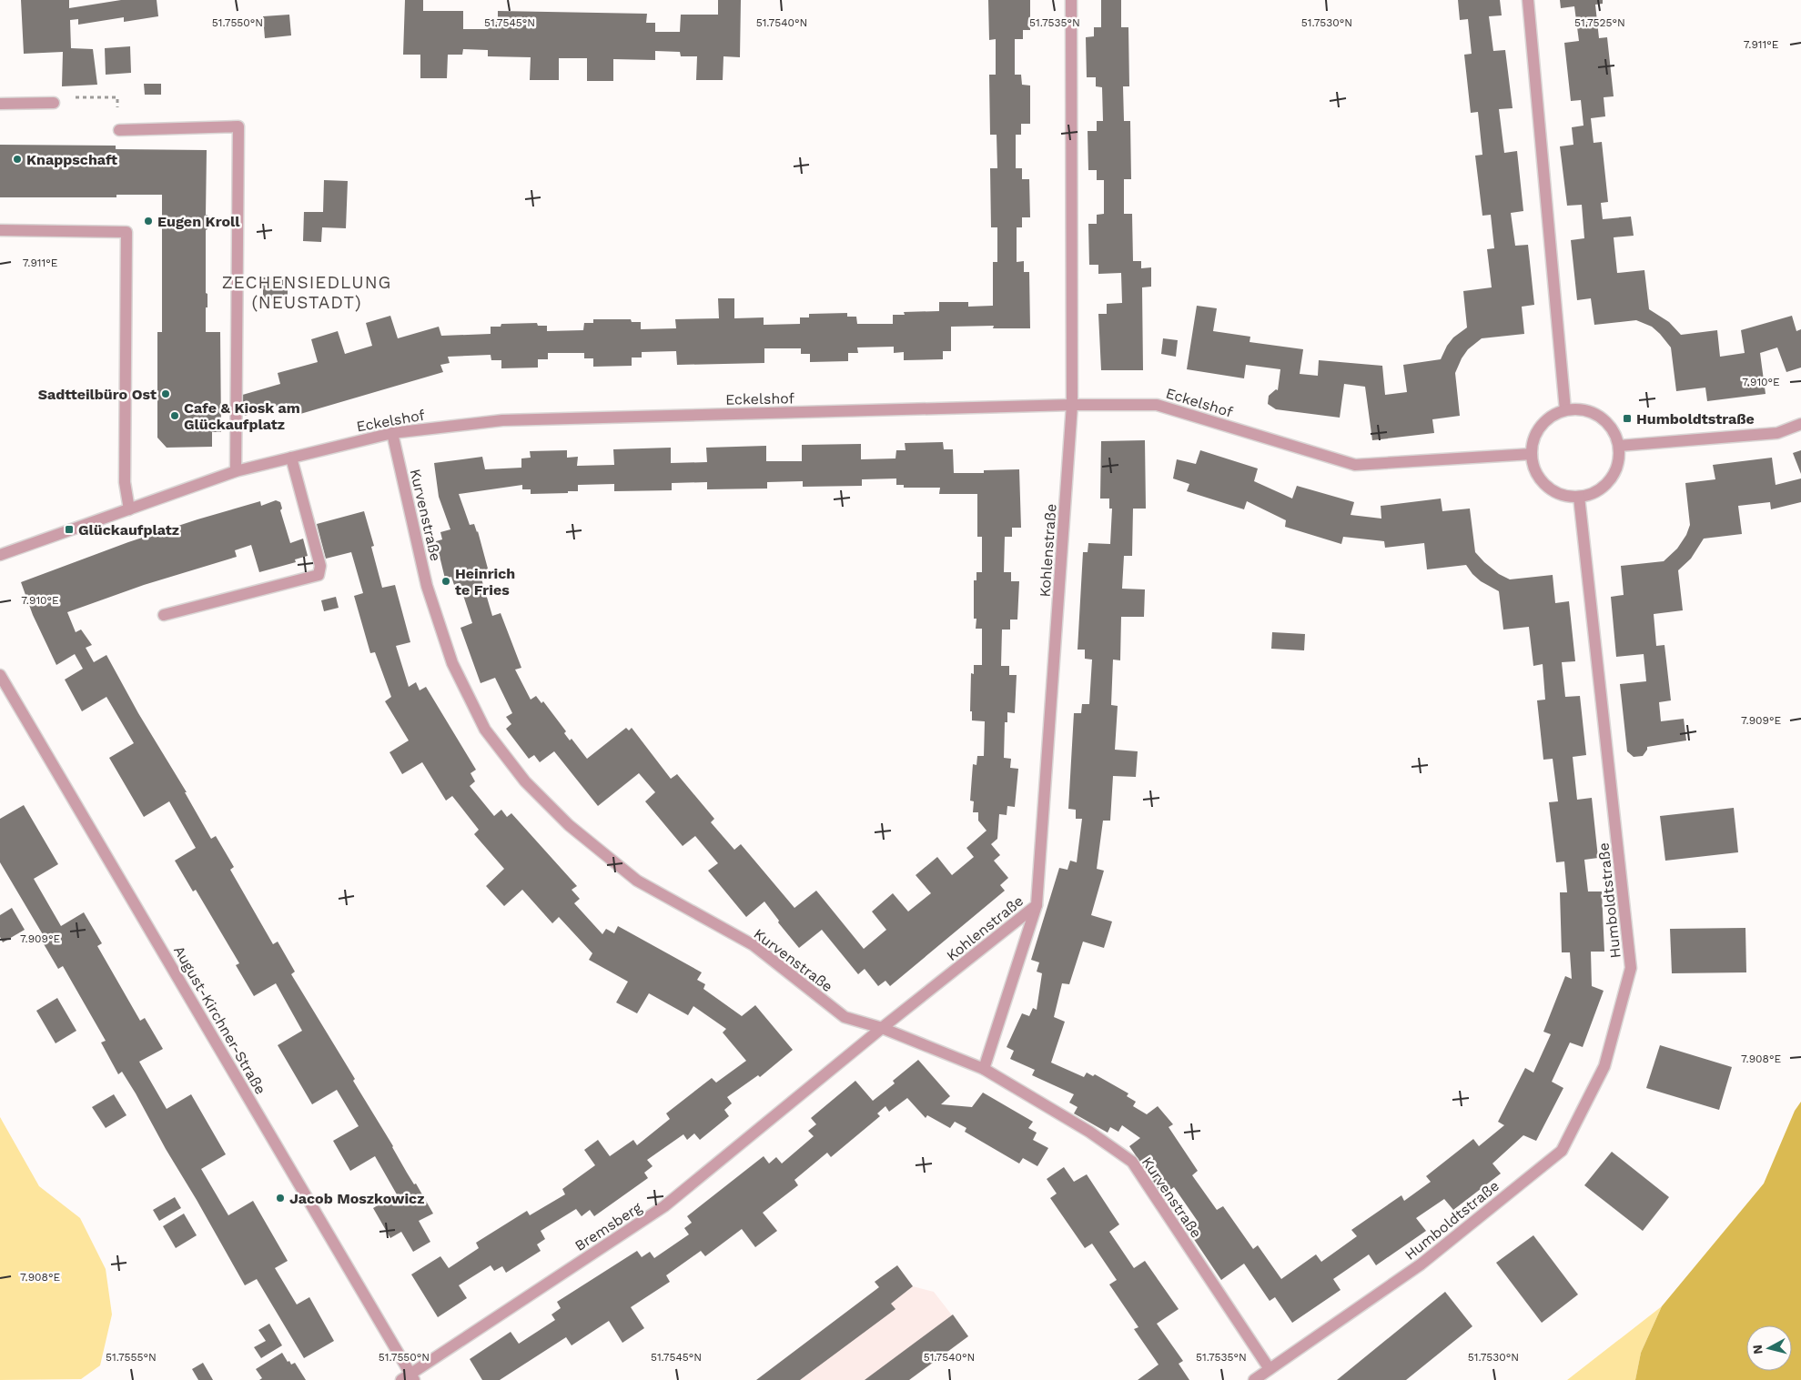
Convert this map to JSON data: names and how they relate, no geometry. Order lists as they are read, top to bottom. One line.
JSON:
{"streets":{"street":["Eckelshof","Kurvenstraße","Kohlenstraße","Humboldtstraße","August-Kirchner-Straße","Bremsberg"]},"crossings":[["Eckelshof","Kurvenstraße"],["Eckelshof","Kohlenstraße"],["Eckelshof","Humboldtstraße"],["Kurvenstraße","Kohlenstraße"],["Kurvenstraße","Humboldtstraße"],["Kurvenstraße","Bremsberg"],["Kohlenstraße","Bremsberg"],["August-Kirchner-Straße","Bremsberg"]],"districts":["ZECHENSIEDLUNG (NEUSTADT)"],"places":{"other":["Knappschaft","Eugen Kroll","Sadtteilbüro Ost","Cafe & Kiosk am Glückaufplatz","Heinrich te Fries","Jacob Moszkowicz"],"transit":["Humboldtstraße","Glückaufplatz"]},"north":"left","coordinates":["51.7550°N","51.7545°N","51.7540°N","51.7535°N","51.7530°N","51.7525°N","7.911°E","7.910°E","7.909°E","7.908°E","51.7555°N"]}
